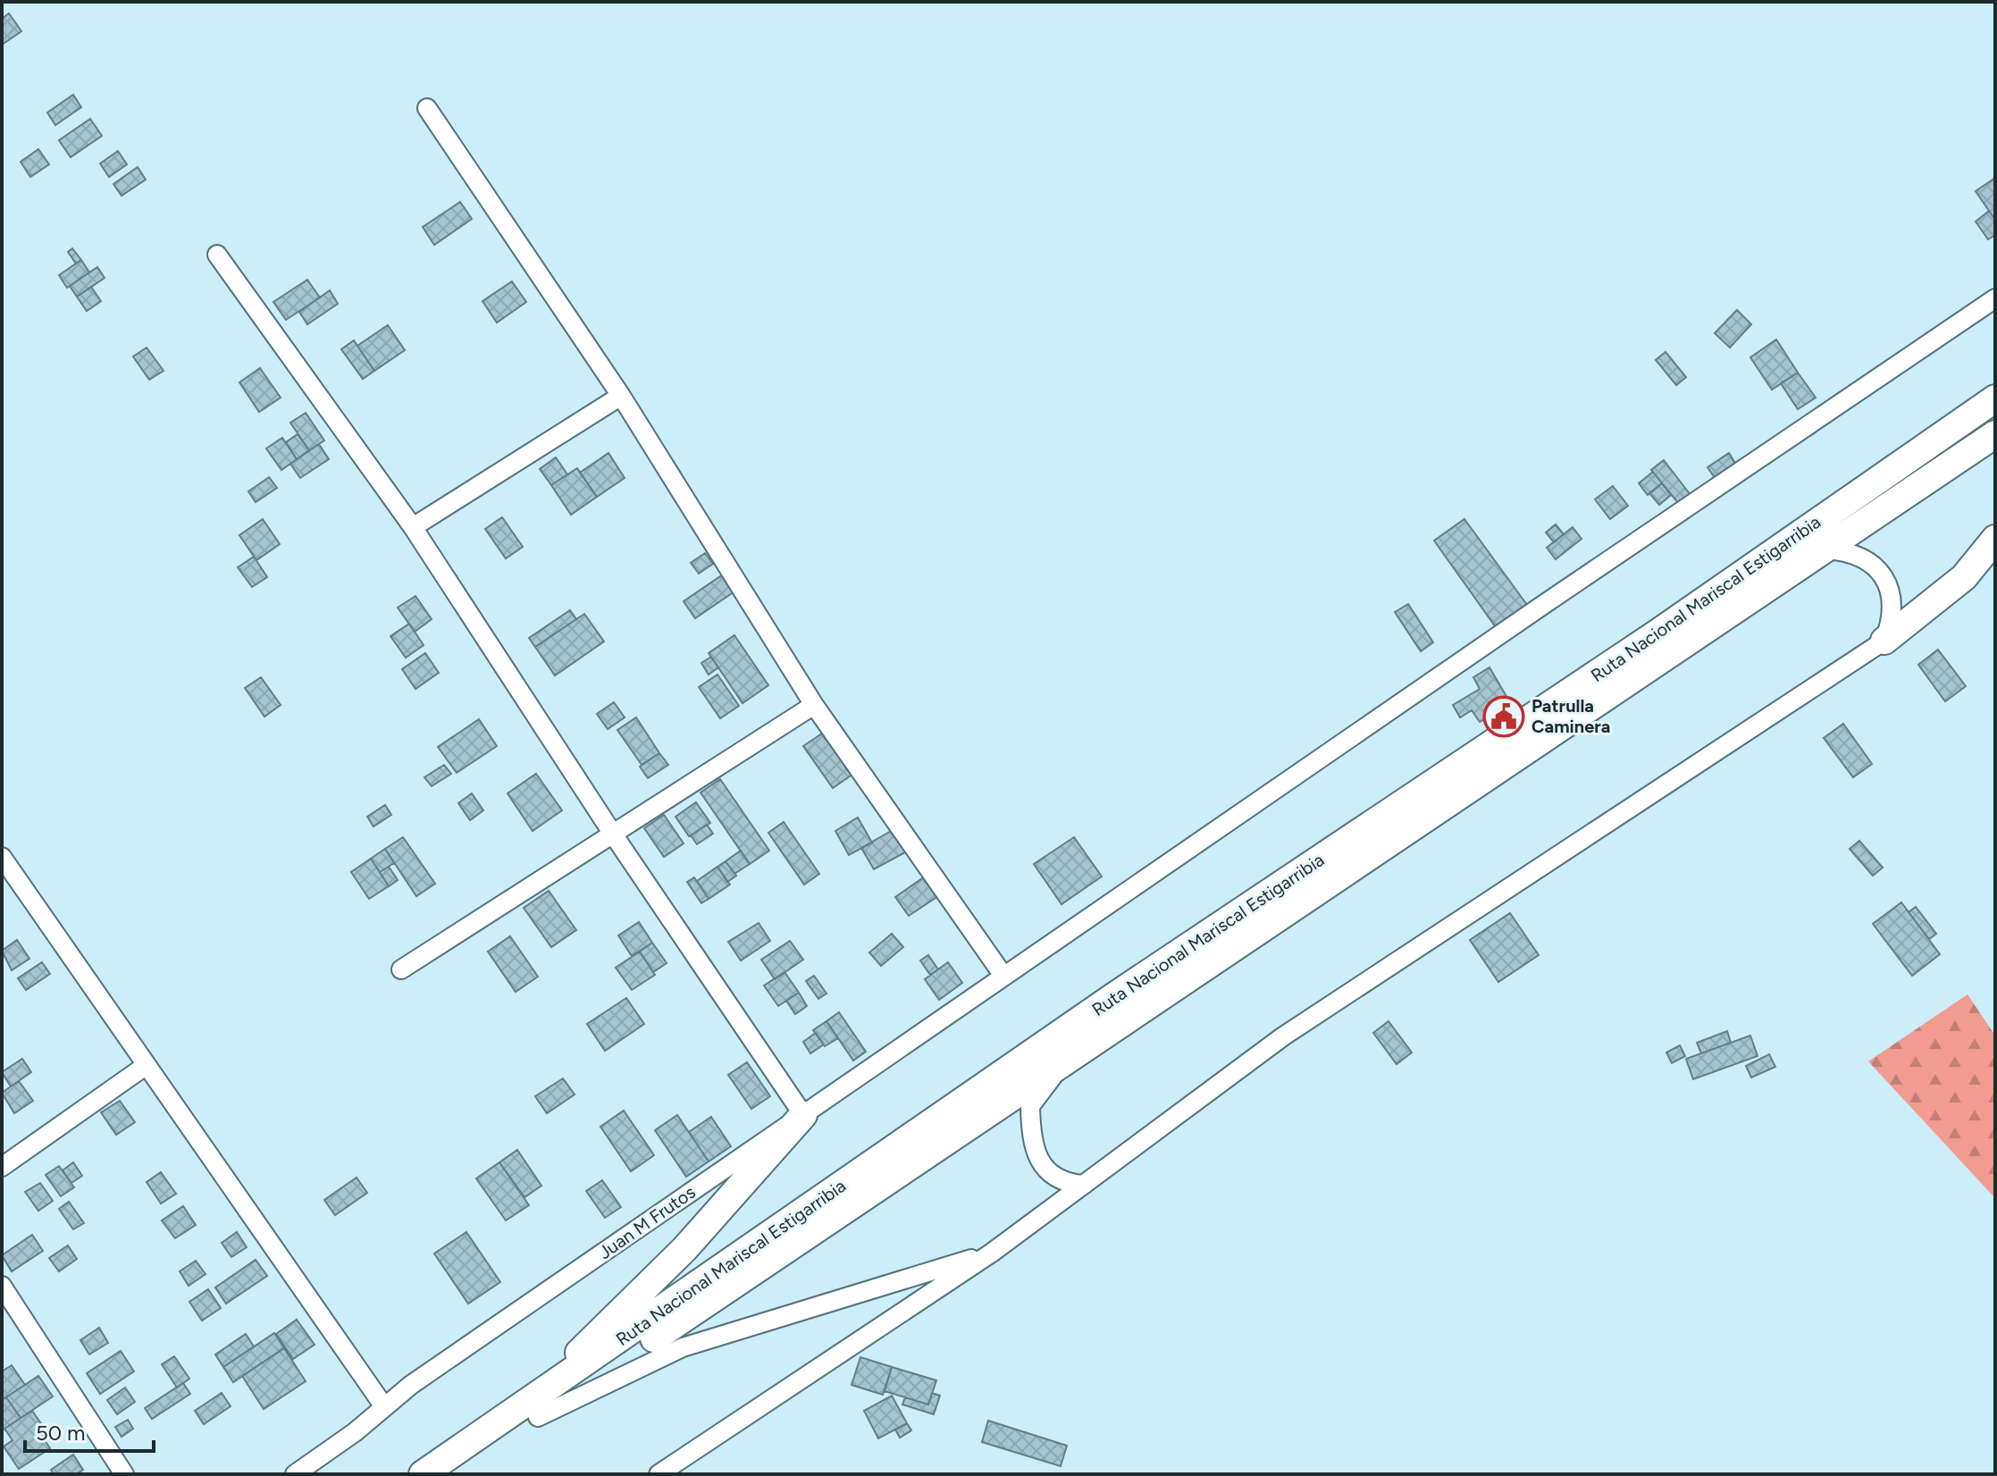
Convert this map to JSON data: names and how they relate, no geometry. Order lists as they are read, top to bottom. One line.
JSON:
{"streets":{"highway":["Ruta Nacional Mariscal Estigarribia"],"street":["Juan M Frutos"]},"places":{"public building":["Patrulla Caminera"]},"scale_bar":"50 m"}
